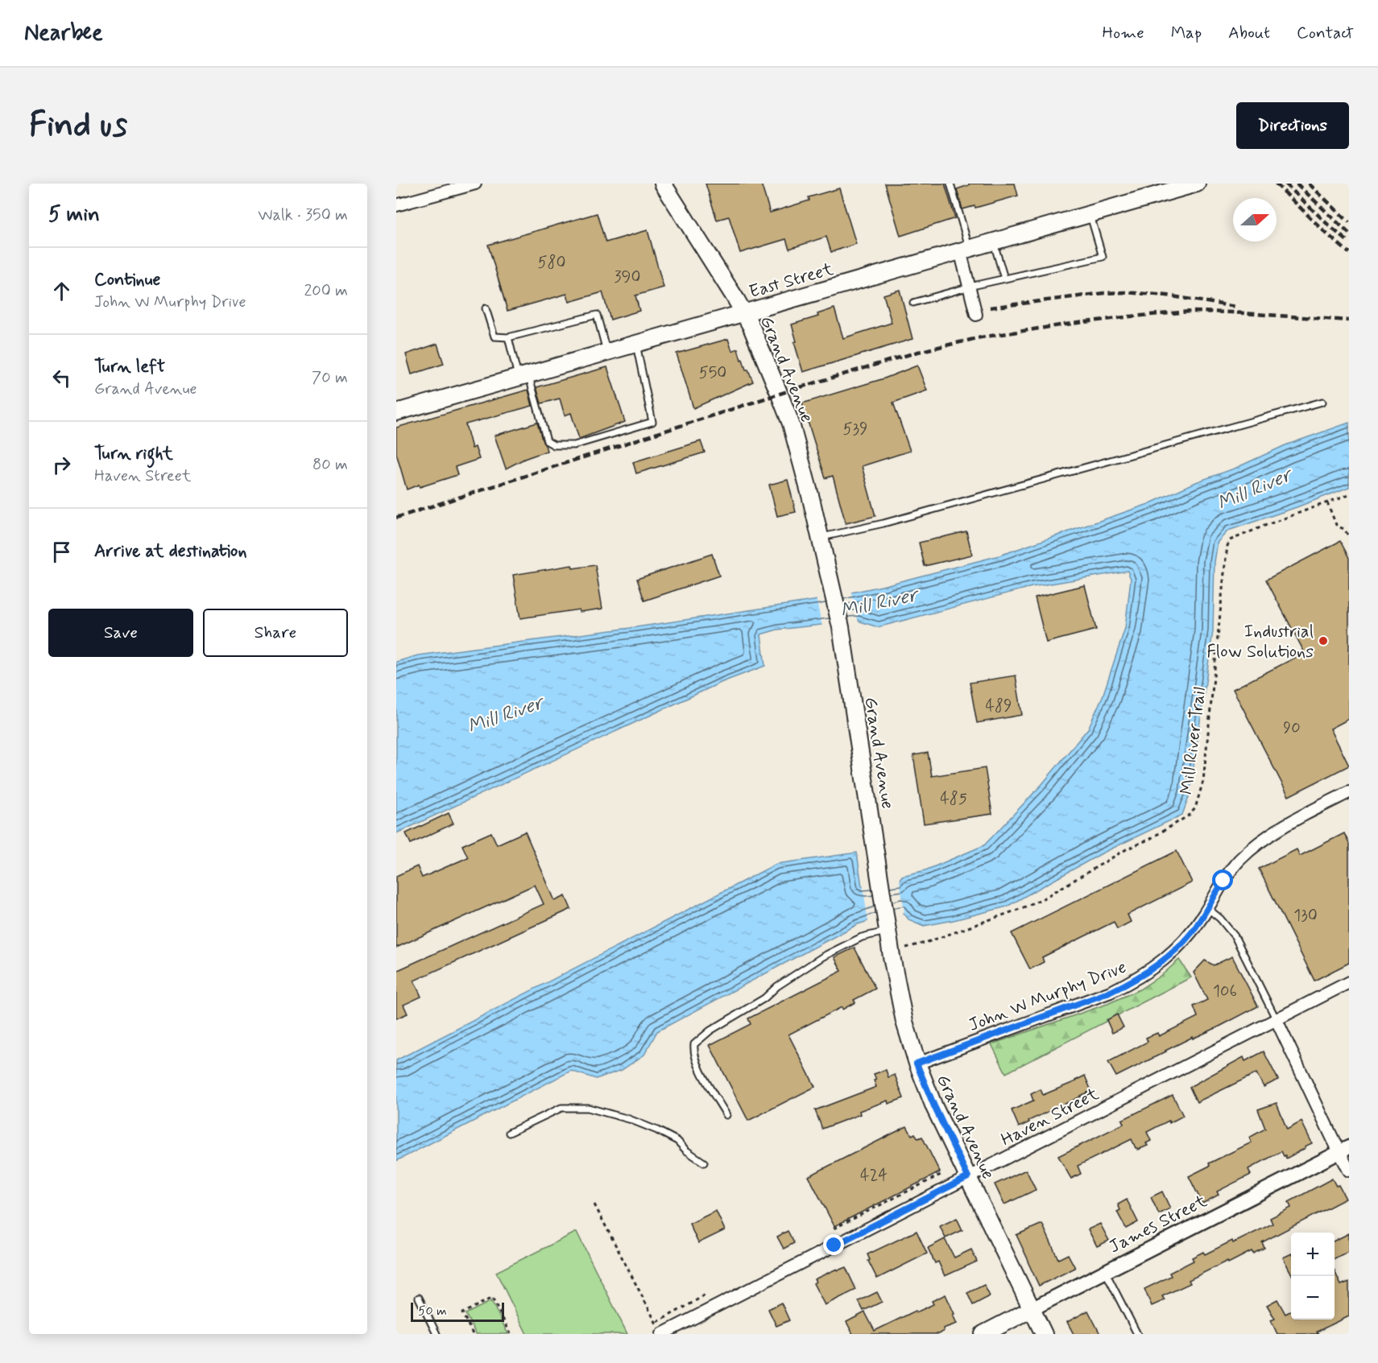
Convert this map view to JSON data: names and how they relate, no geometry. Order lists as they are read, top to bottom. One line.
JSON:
{"streets":{"main road":["East Street","Grand Avenue","James Street"],"street":["John W Murphy Drive","Haven Street"],"path":["Mill River Trail"]},"crossings":[["East Street","Grand Avenue"],["Grand Avenue","John W Murphy Drive"],["Grand Avenue","Haven Street"],["Grand Avenue","James Street"]],"water":["Mill River"],"places":["Industrial Flow Solutions"],"house_numbers":["580","390","550","539","489","90","485","130","106","424"],"scale_bar":"50 m","north":"right","page":{"header":"Nearbee","nav":["Home","Map","About","Contact"],"buttons":["Directions",["Save","Share"]],"title":"Find us","heading":["5 min","Walk · 350 m"],"list":[["Continue","John W Murphy Drive","200 m"],["Turn left","Grand Avenue","70 m"],["Turn right","Haven Street","80 m"],"Arrive at destination"],"map_buttons":["+","−"],"scale":"50 m"}}
